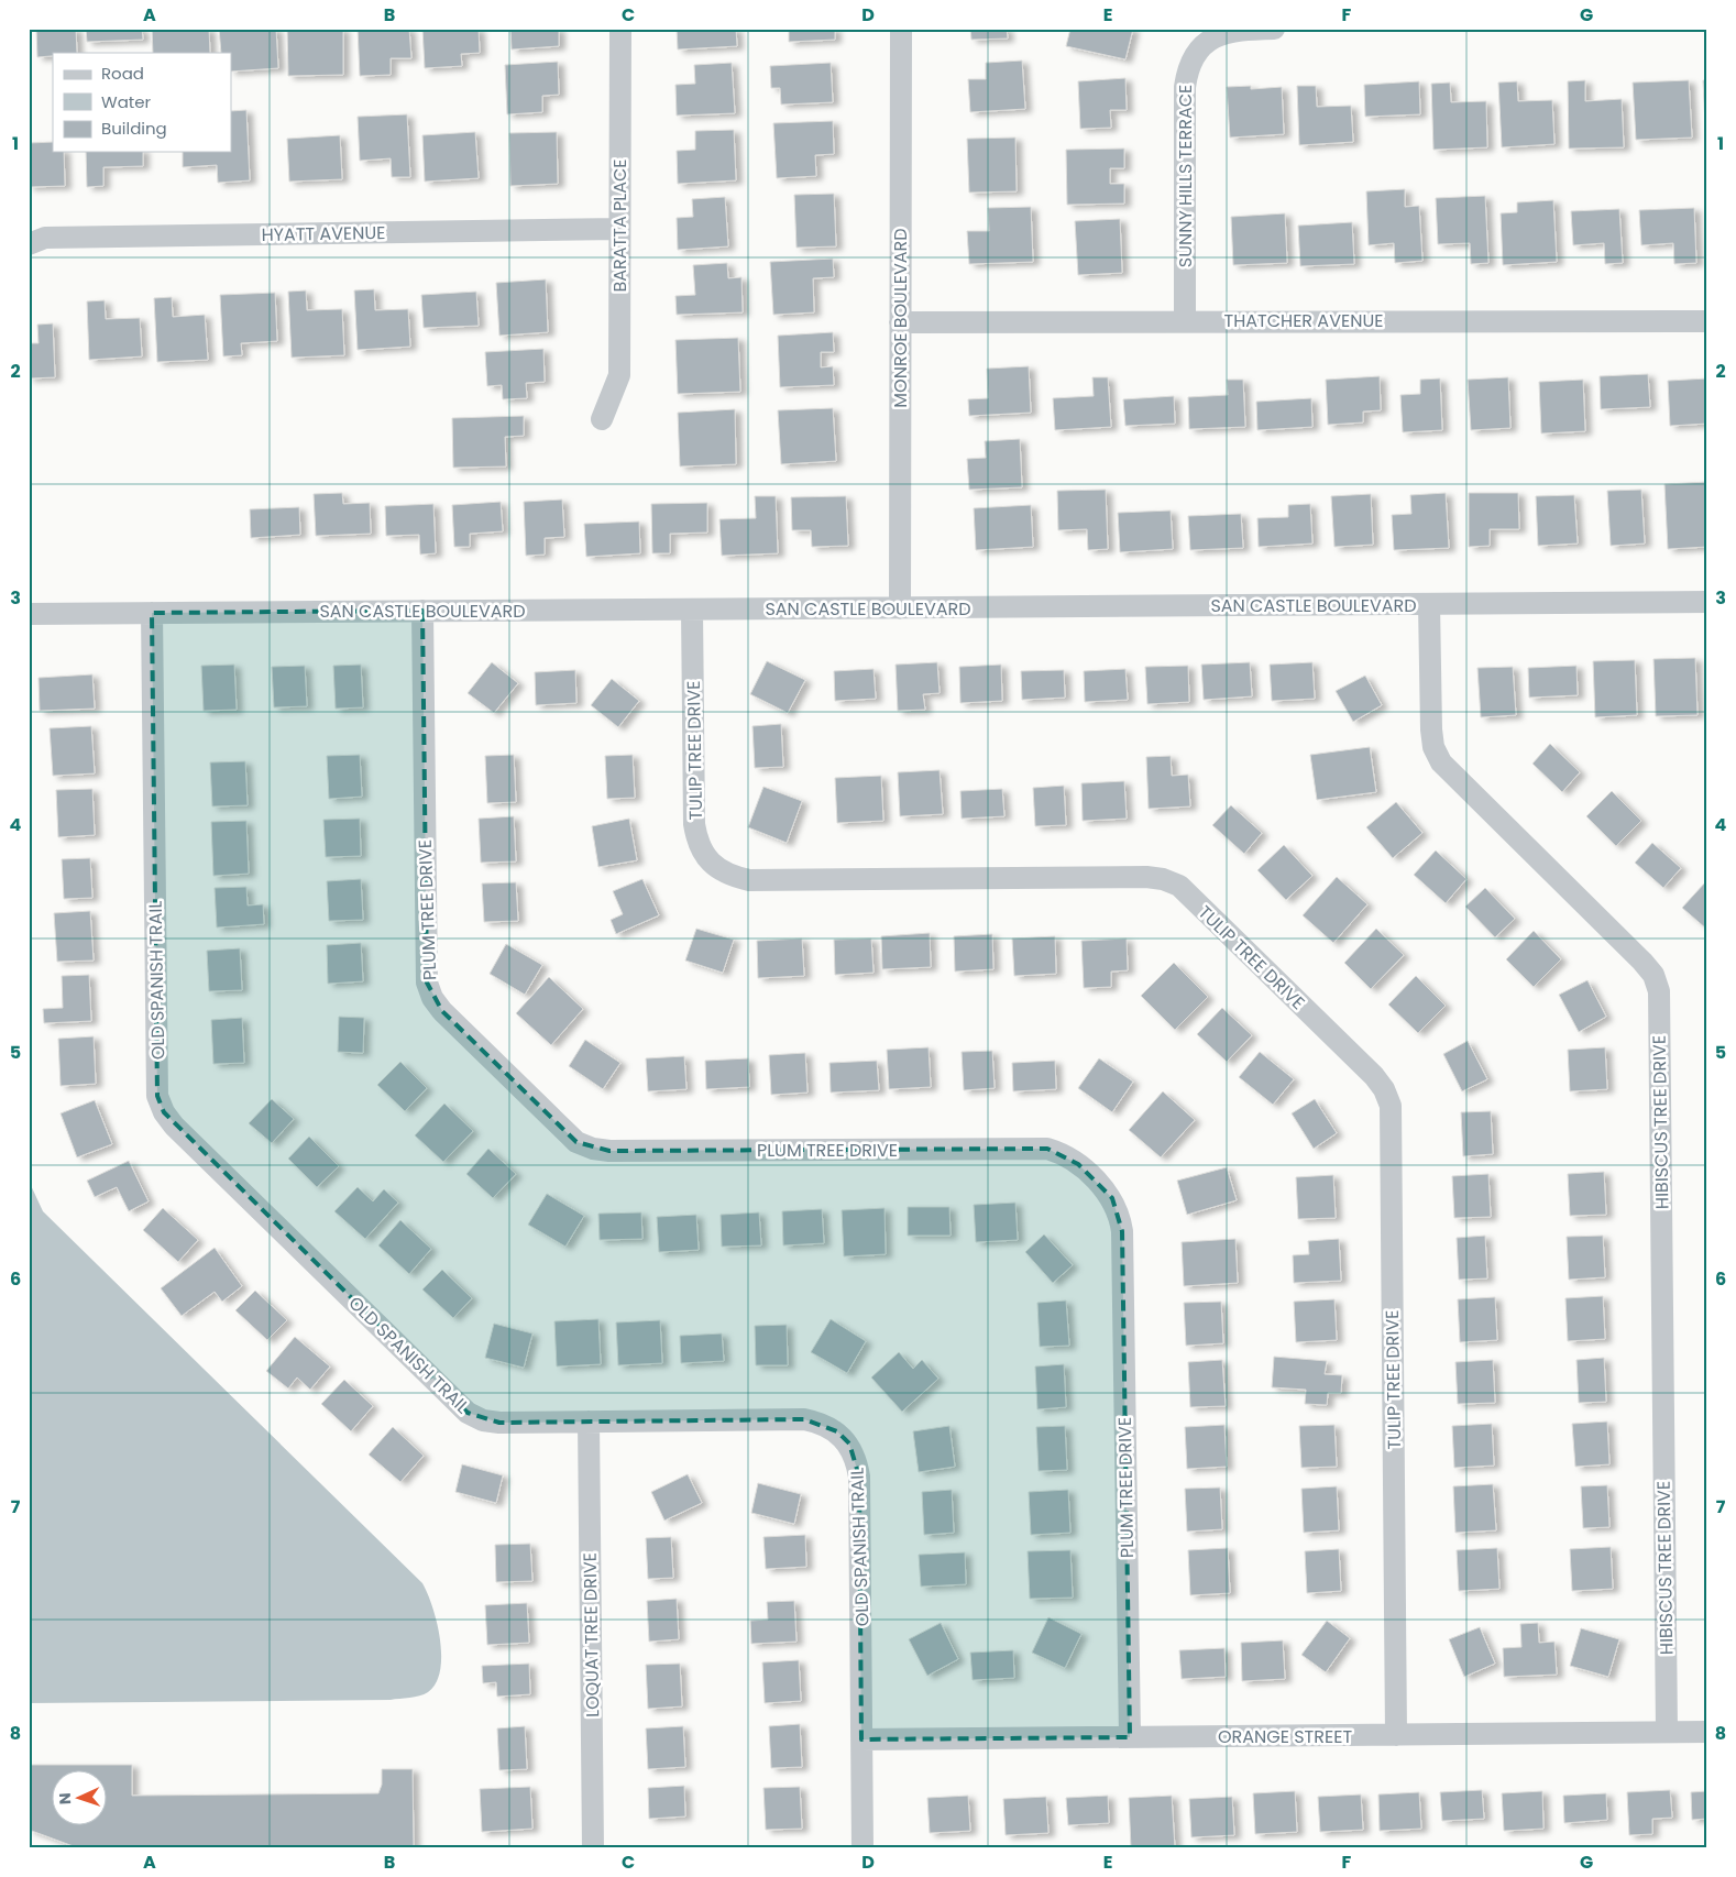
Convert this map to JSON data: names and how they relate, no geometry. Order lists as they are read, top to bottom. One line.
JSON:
{"streets":{"street":["SUNNY HILLS TERRACE","BARATTA PLACE","HYATT AVENUE","MONROE BOULEVARD","THATCHER AVENUE","SAN CASTLE BOULEVARD","TULIP TREE DRIVE","PLUM TREE DRIVE","OLD SPANISH TRAIL","HIBISCUS TREE DRIVE","LOQUAT TREE DRIVE","ORANGE STREET"]},"crossings":[["SUNNY HILLS TERRACE","THATCHER AVENUE"],["BARATTA PLACE","HYATT AVENUE"],["MONROE BOULEVARD","THATCHER AVENUE"],["MONROE BOULEVARD","SAN CASTLE BOULEVARD"],["SAN CASTLE BOULEVARD","TULIP TREE DRIVE"],["SAN CASTLE BOULEVARD","PLUM TREE DRIVE"],["SAN CASTLE BOULEVARD","OLD SPANISH TRAIL"],["SAN CASTLE BOULEVARD","HIBISCUS TREE DRIVE"],["TULIP TREE DRIVE","ORANGE STREET"],["PLUM TREE DRIVE","ORANGE STREET"],["OLD SPANISH TRAIL","LOQUAT TREE DRIVE"],["OLD SPANISH TRAIL","ORANGE STREET"],["HIBISCUS TREE DRIVE","ORANGE STREET"]],"legend":["Road","Water","Building"],"north":"left","grid":{"columns":["A","B","C","D","E","F","G"],"rows":["1","2","3","4","5","6","7","8"]}}
